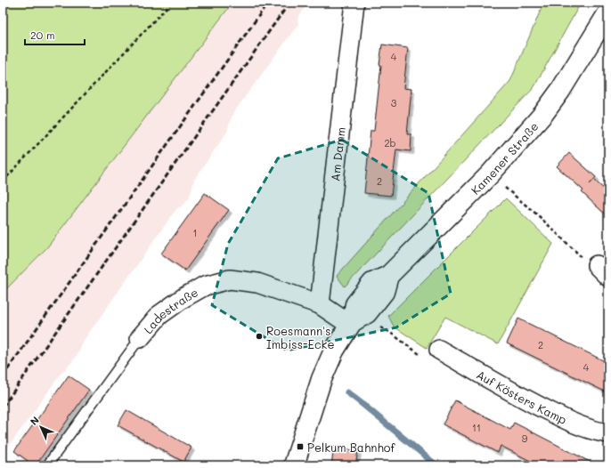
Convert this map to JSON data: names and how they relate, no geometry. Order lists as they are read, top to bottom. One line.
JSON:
{"streets":{"main road":["Kamener Straße"],"street":["Am Damm","Ladestraße","Auf Kösters Kamp"]},"crossings":[["Am Damm","Ladestraße"],["Kamener Straße","Ladestraße"]],"places":{"other":["Roesmann's Imbiss-Ecke"],"transit":["Pelkum Bahnhof"]},"house_numbers":["4","3","2b","2","1","2","4","11","9"],"scale_bar":"20 m","north":"top left"}
